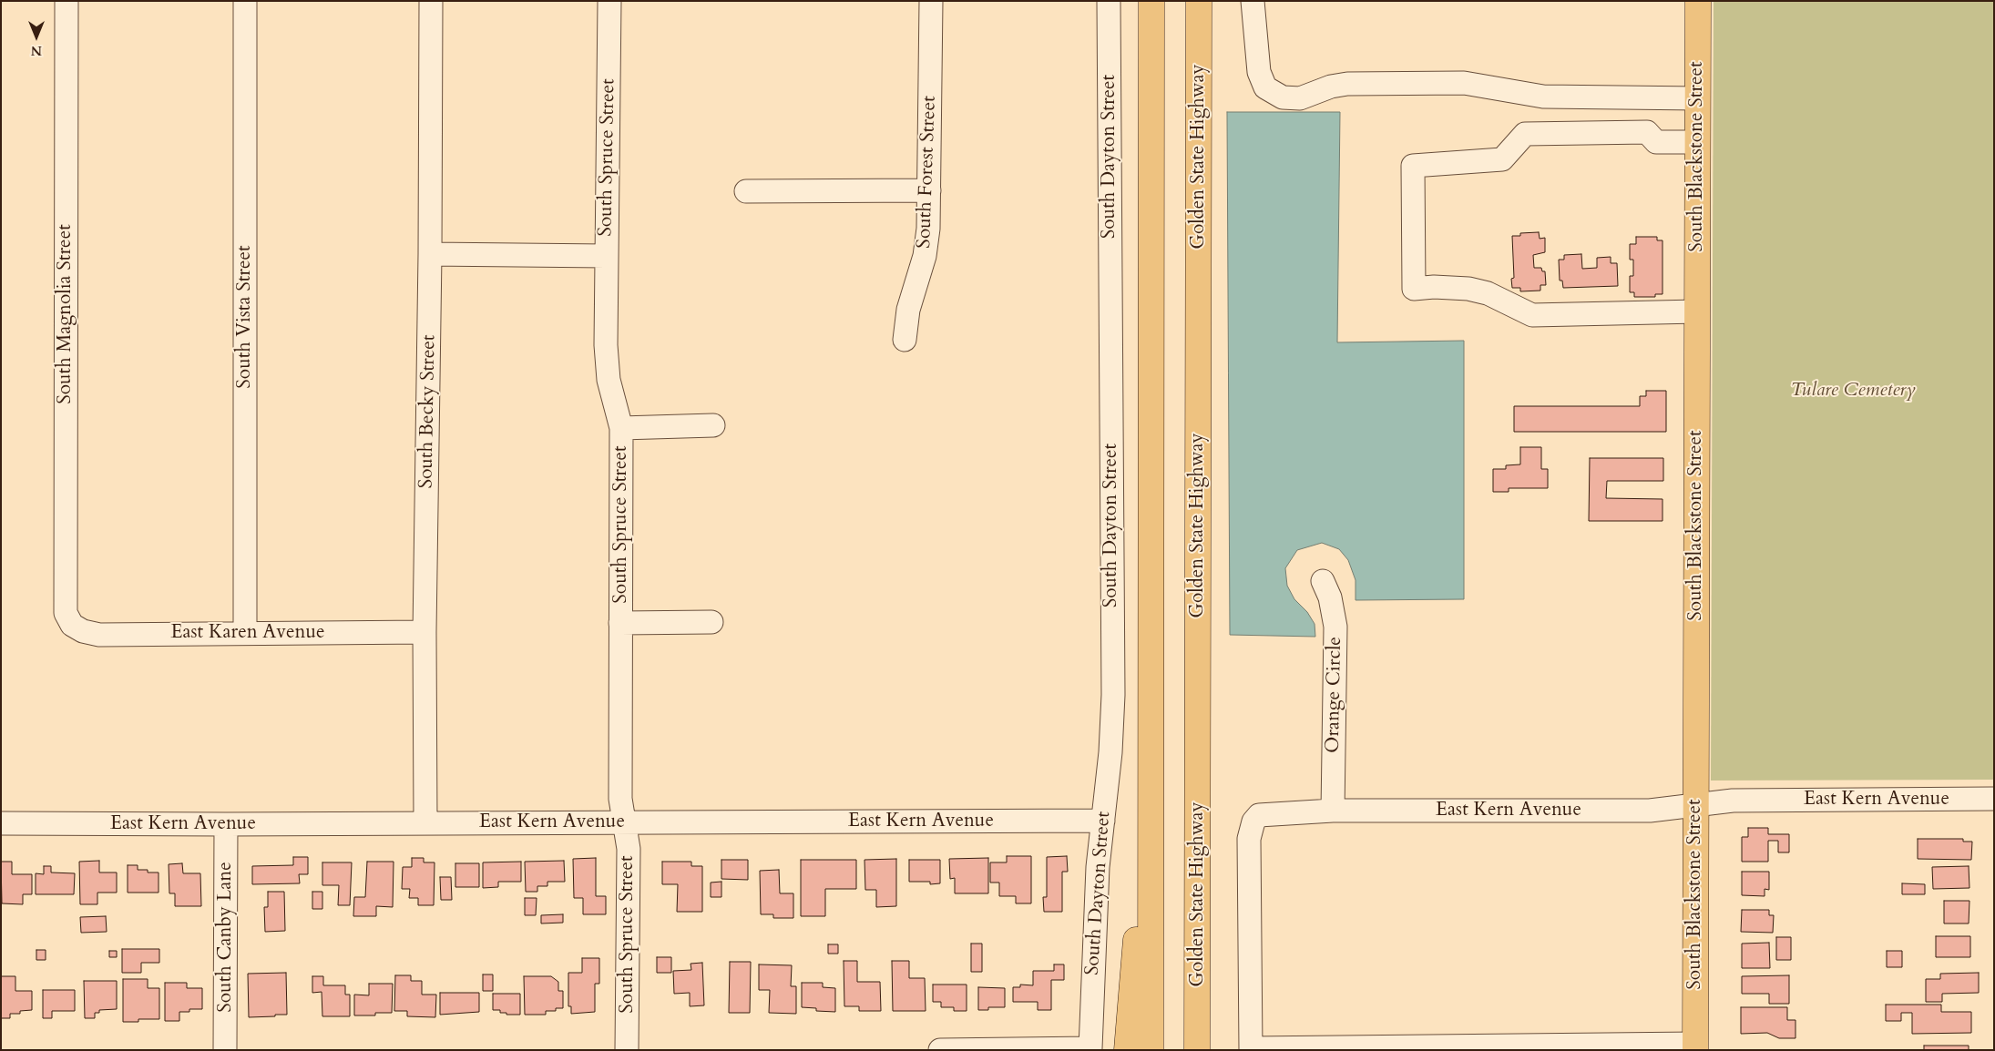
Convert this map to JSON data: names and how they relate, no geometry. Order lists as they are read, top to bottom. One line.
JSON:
{"streets":{"main road":["Golden State Highway","South Blackstone Street"],"street":["South Dayton Street","South Spruce Street","South Forest Street","South Magnolia Street","South Vista Street","South Becky Street","East Karen Avenue","Orange Circle","East Kern Avenue","South Canby Lane"]},"crossings":[["South Dayton Street","East Kern Avenue"],["South Blackstone Street","East Kern Avenue"],["South Spruce Street","East Kern Avenue"],["South Magnolia Street","East Karen Avenue"],["South Vista Street","East Karen Avenue"],["South Becky Street","East Karen Avenue"],["South Becky Street","East Kern Avenue"],["Orange Circle","East Kern Avenue"],["East Kern Avenue","South Canby Lane"]],"parks":["Tulare Cemetery"],"north":"bottom"}
